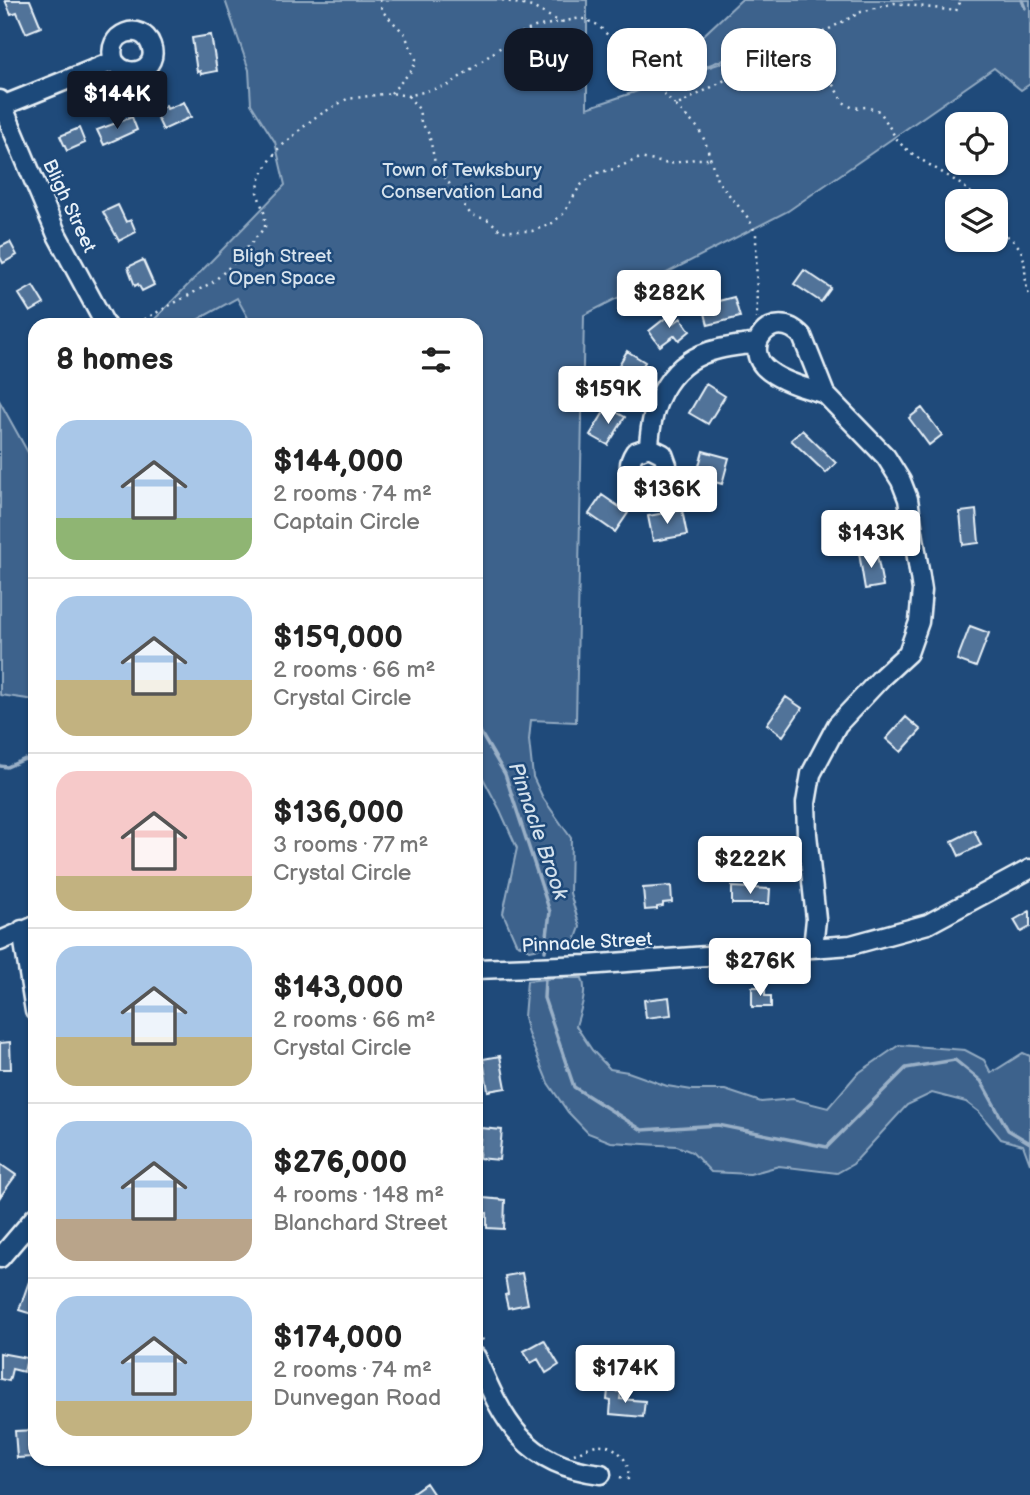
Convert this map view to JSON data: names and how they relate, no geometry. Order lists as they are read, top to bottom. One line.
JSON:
{"streets":{"street":["Bligh Street","Pinnacle Street"]},"water":["Pinnacle Brook"],"parks":["Town of Tewksbury Conservation Land","Bligh Street Open Space"],"page":{"chip":["Buy","Rent","Filters"],"price":["$144K","$282K","$159K","$136K","$143K","$222K","$276K","$174K"],"heading":"8 homes","list":[{"name":"$144,000","note":"2 rooms · 74 m² · Captain Circle"},{"name":"$159,000","note":"2 rooms · 66 m² · Crystal Circle"},{"name":"$136,000","note":"3 rooms · 77 m² · Crystal Circle"},{"name":"$143,000","note":"2 rooms · 66 m² · Crystal Circle"},{"name":"$276,000","note":"4 rooms · 148 m² · Blanchard Street"},{"name":"$174,000","note":"2 rooms · 74 m² · Dunvegan Road"}]}}
